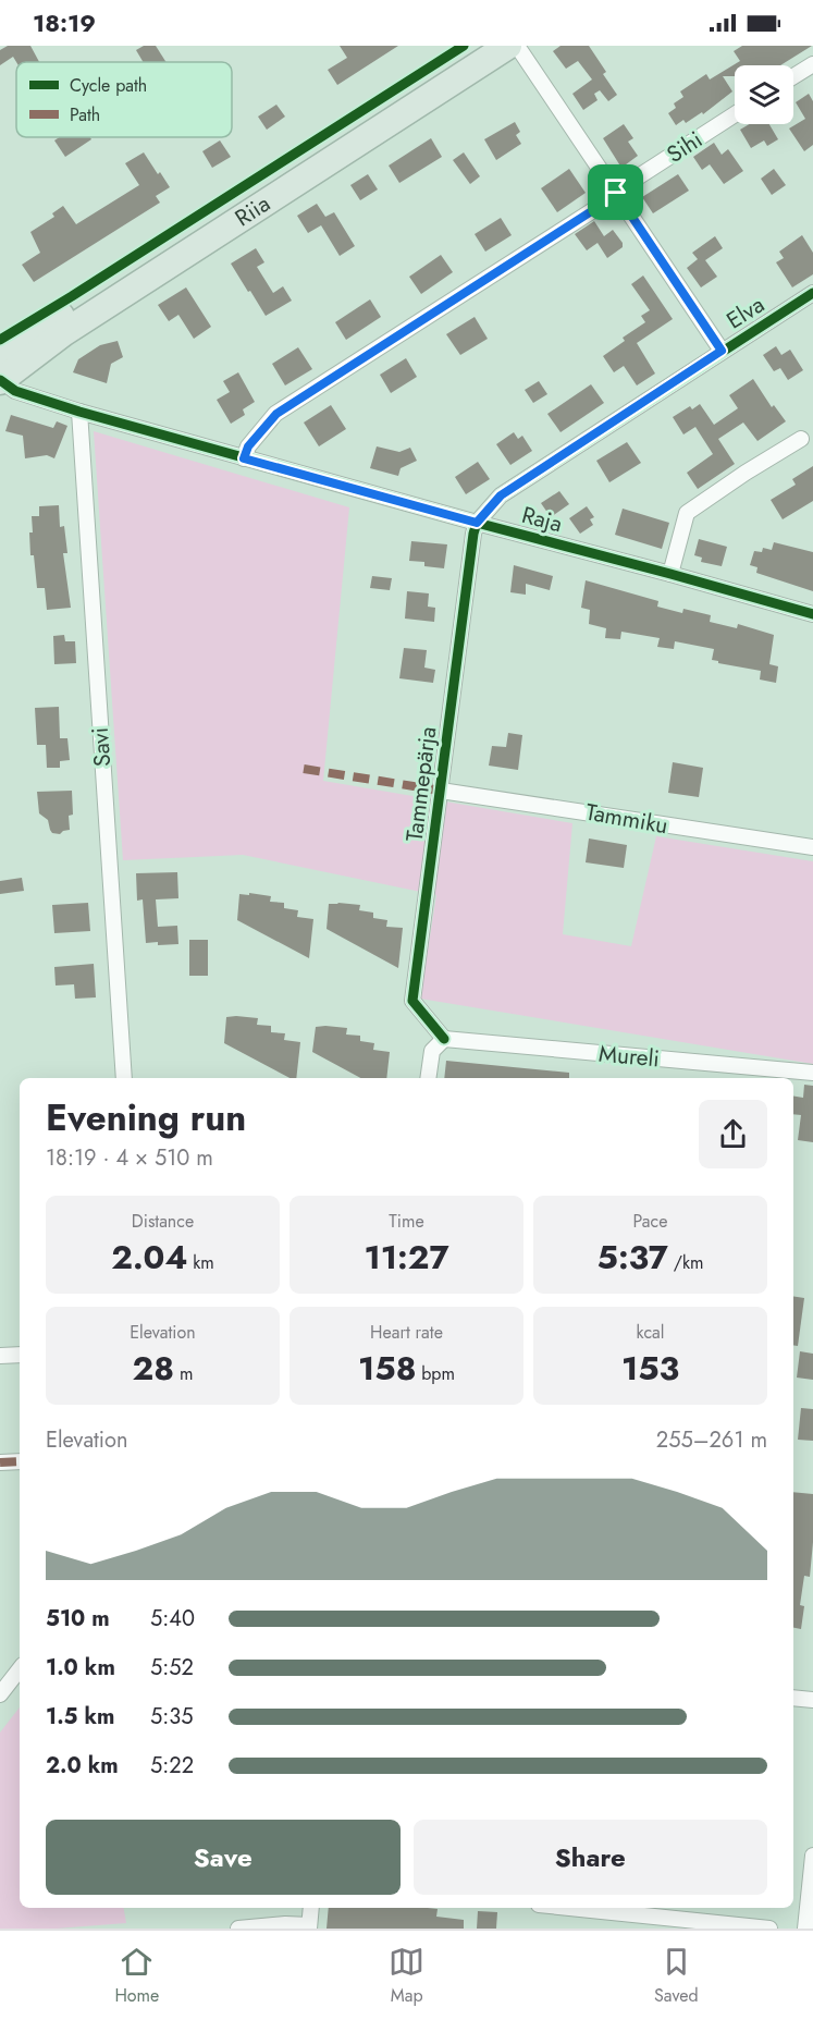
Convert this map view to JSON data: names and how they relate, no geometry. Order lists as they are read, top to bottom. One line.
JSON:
{"streets":{"highway":["Riia"],"street":["Sihi","Elva","Raja","Savi","Tammepärja","Tammiku","Mureli"]},"crossings":[["Sihi","Raja"],["Riia","Raja"],["Elva","Raja"],["Elva","Tammepärja"],["Raja","Savi"],["Raja","Tammepärja"],["Tammepärja","Tammiku"],["Tammepärja","Mureli"]],"legend":["Cycle path","Path"],"page":{"status":"18:19","heading":["Evening run","18:19 · 4 × 510 m"],"stats":[["Distance","2.04 km"],["Time","11:27"],["Pace","5:37 /km"],["Elevation","28 m"],["Heart rate","158 bpm"],["kcal","153"]],"chart":["Elevation","255–261 m"],"list":[{"name":"510 m","note":"5:40"},{"name":"1.0 km","note":"5:52"},{"name":"1.5 km","note":"5:35"},{"name":"2.0 km","note":"5:22"}],"buttons":["Save","Share"],"tabs":["Home","Map","Saved"]}}
